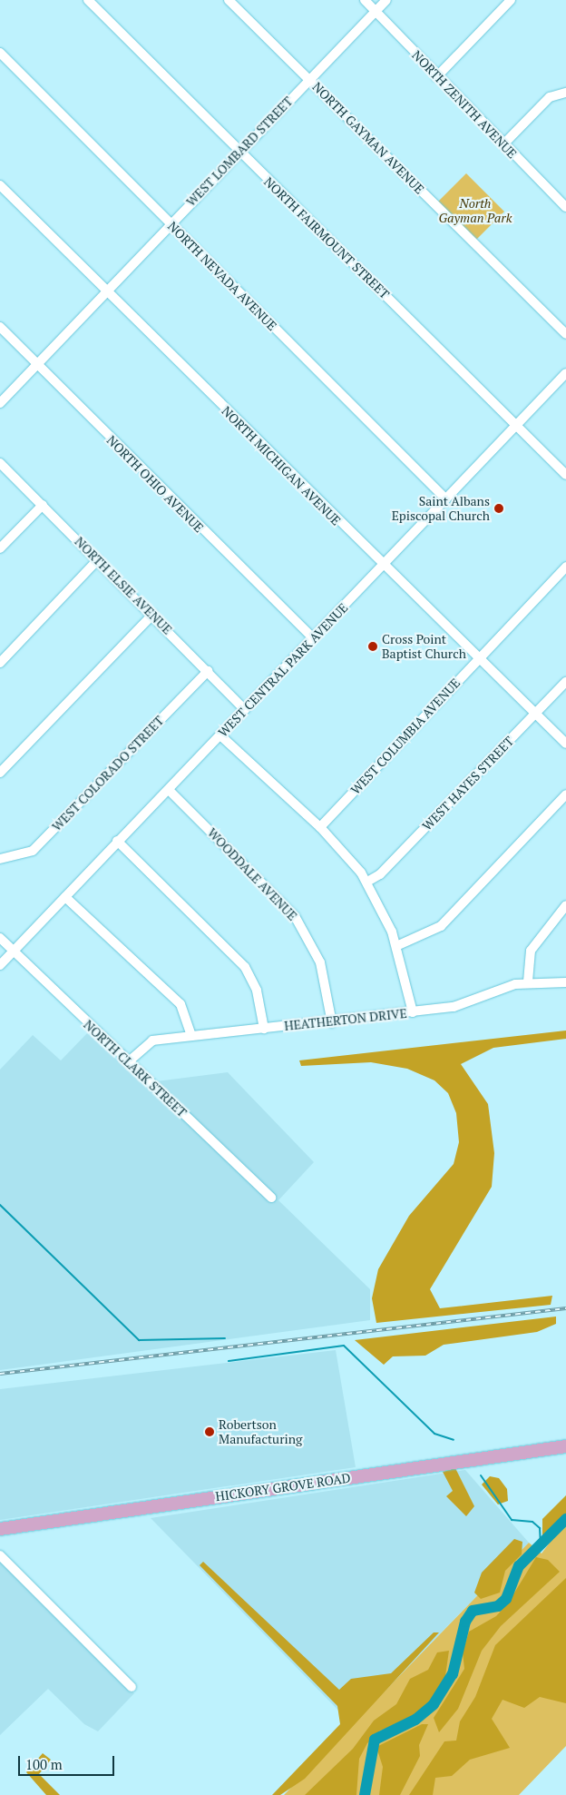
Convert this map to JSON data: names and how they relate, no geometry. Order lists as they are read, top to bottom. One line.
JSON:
{"streets":{"main road":["HICKORY GROVE ROAD"],"street":["NORTH ZENITH AVENUE","NORTH GAYMAN AVENUE","WEST LOMBARD STREET","NORTH FAIRMOUNT STREET","NORTH NEVADA AVENUE","NORTH MICHIGAN AVENUE","NORTH OHIO AVENUE","NORTH ELSIE AVENUE","WEST CENTRAL PARK AVENUE","WEST COLUMBIA AVENUE","WEST COLORADO STREET","WEST HAYES STREET","WOODDALE AVENUE","HEATHERTON DRIVE","NORTH CLARK STREET"]},"crossings":[["NORTH ZENITH AVENUE","WEST LOMBARD STREET"],["NORTH GAYMAN AVENUE","WEST LOMBARD STREET"],["WEST LOMBARD STREET","NORTH FAIRMOUNT STREET"],["WEST LOMBARD STREET","NORTH NEVADA AVENUE"],["WEST LOMBARD STREET","NORTH MICHIGAN AVENUE"],["WEST LOMBARD STREET","NORTH OHIO AVENUE"],["NORTH FAIRMOUNT STREET","WEST CENTRAL PARK AVENUE"],["NORTH NEVADA AVENUE","WEST CENTRAL PARK AVENUE"],["NORTH MICHIGAN AVENUE","WEST CENTRAL PARK AVENUE"],["NORTH MICHIGAN AVENUE","WEST COLUMBIA AVENUE"],["NORTH MICHIGAN AVENUE","WEST HAYES STREET"],["NORTH OHIO AVENUE","WEST CENTRAL PARK AVENUE"],["NORTH ELSIE AVENUE","WEST CENTRAL PARK AVENUE"],["NORTH ELSIE AVENUE","WEST COLORADO STREET"],["WEST CENTRAL PARK AVENUE","WOODDALE AVENUE"],["WEST CENTRAL PARK AVENUE","NORTH CLARK STREET"],["WOODDALE AVENUE","HEATHERTON DRIVE"],["HEATHERTON DRIVE","NORTH CLARK STREET"]],"parks":["North Gayman Park"],"places":["Saint Albans Episcopal Church","Cross Point Baptist Church","Robertson Manufacturing"],"scale_bar":"100 m"}
